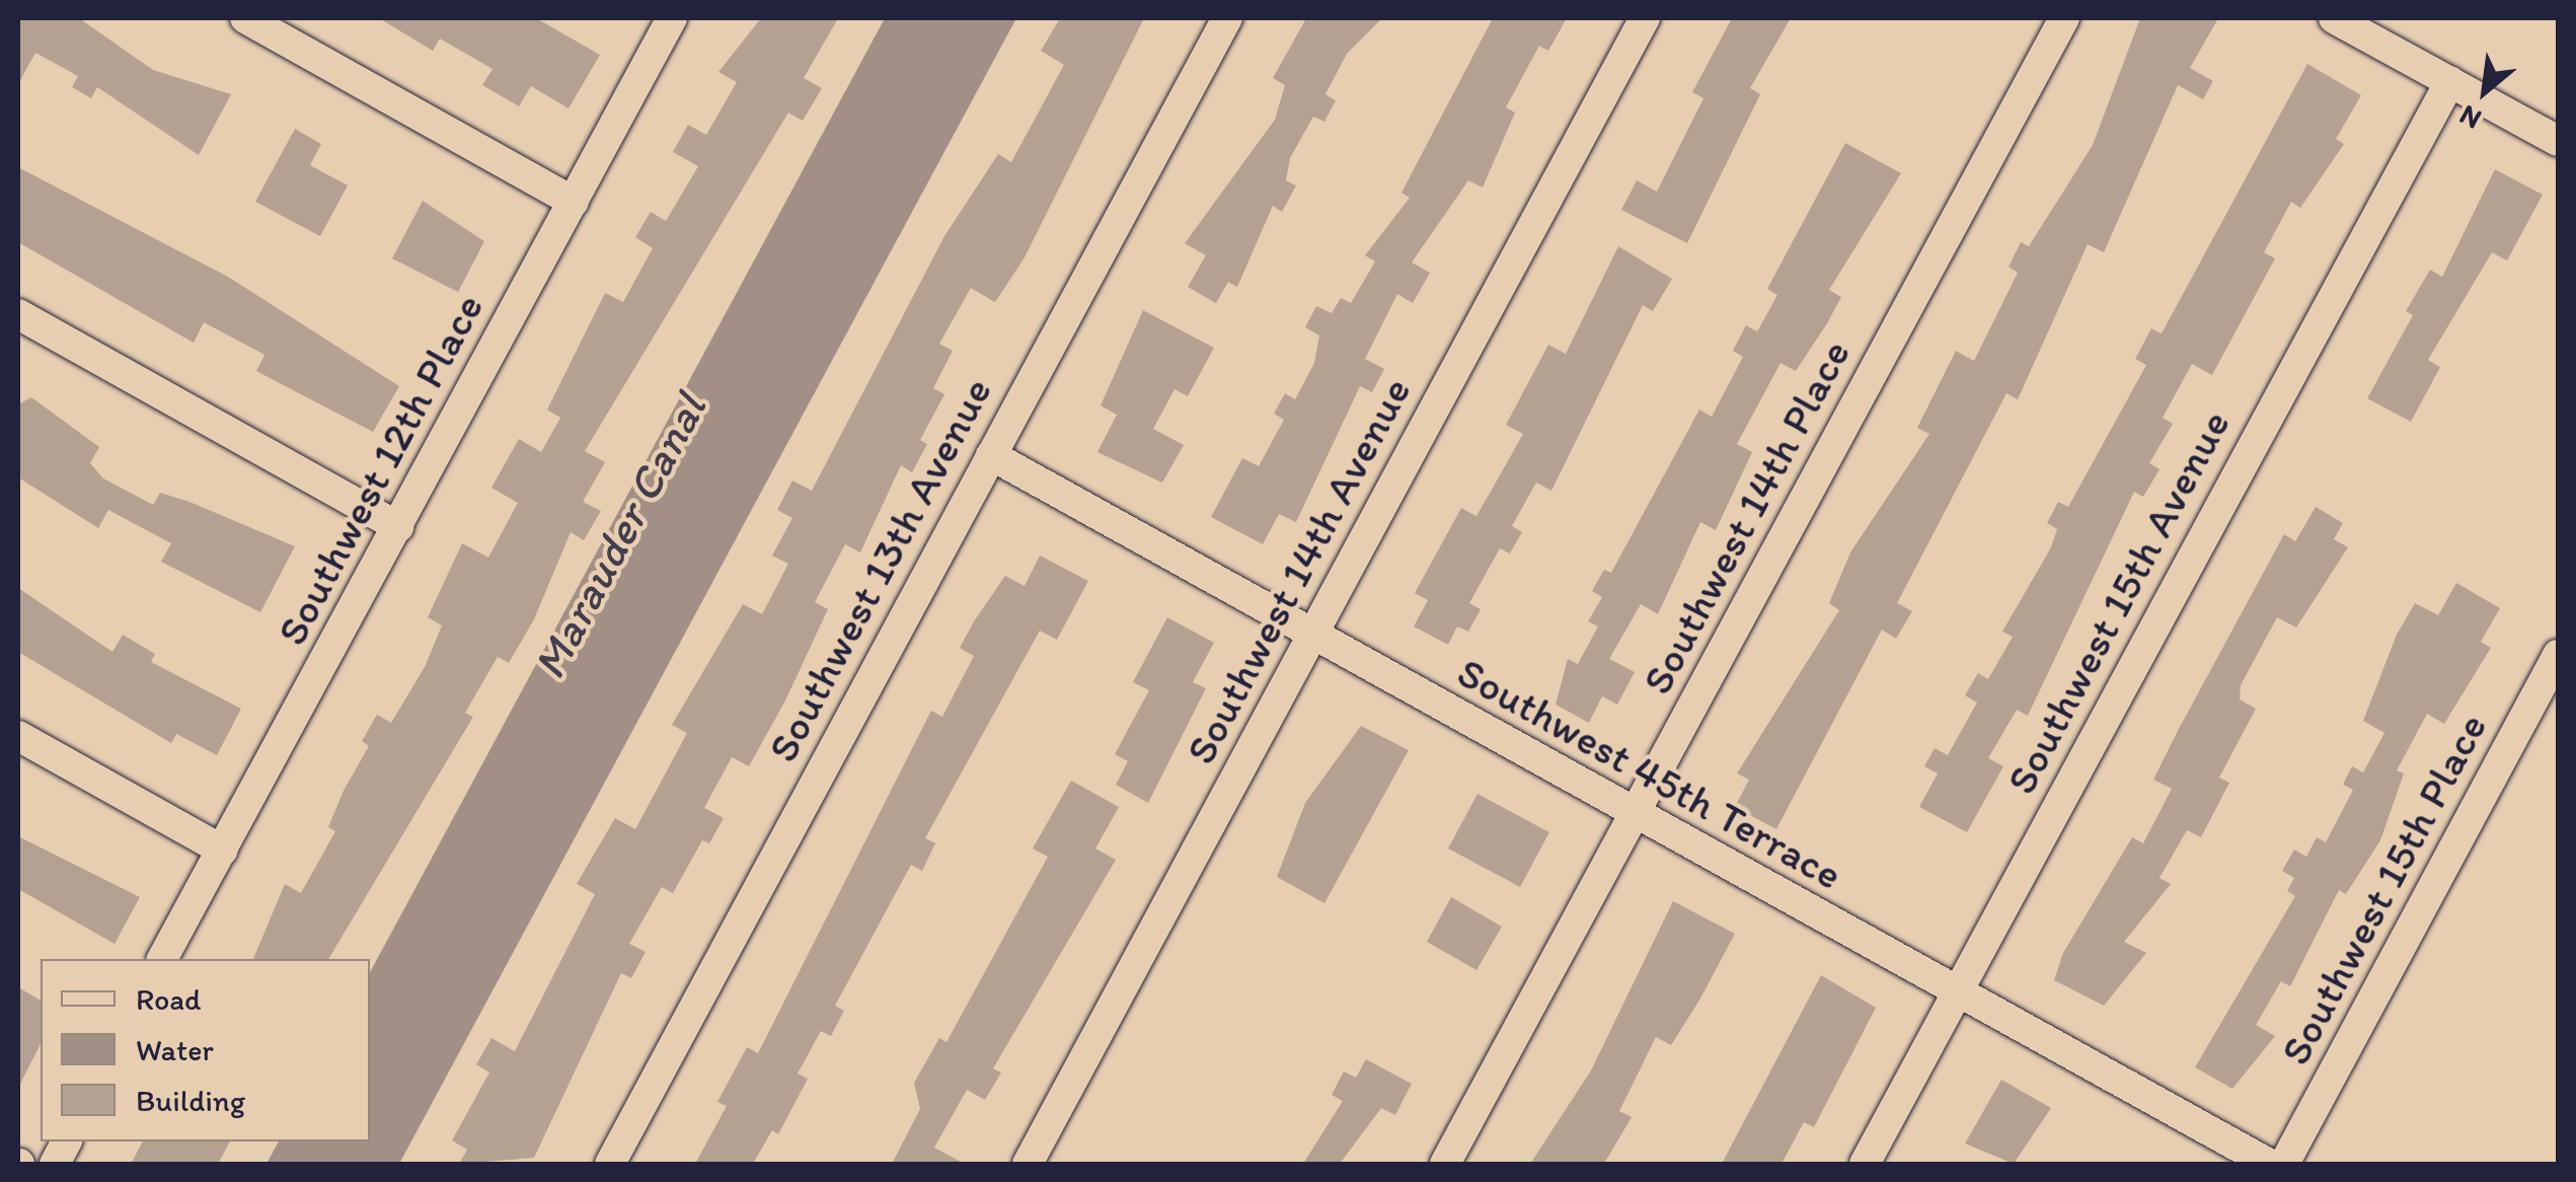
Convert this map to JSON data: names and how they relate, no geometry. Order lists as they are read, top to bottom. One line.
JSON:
{"streets":{"street":["Southwest 12th Place","Southwest 14th Place","Southwest 13th Avenue","Southwest 14th Avenue","Southwest 15th Avenue","Southwest 45th Terrace","Southwest 15th Place"]},"crossings":[["Southwest 14th Place","Southwest 45th Terrace"],["Southwest 13th Avenue","Southwest 45th Terrace"],["Southwest 14th Avenue","Southwest 45th Terrace"],["Southwest 15th Avenue","Southwest 45th Terrace"]],"water":["Marauder Canal"],"legend":["Road","Water","Building"],"north":"bottom left"}
